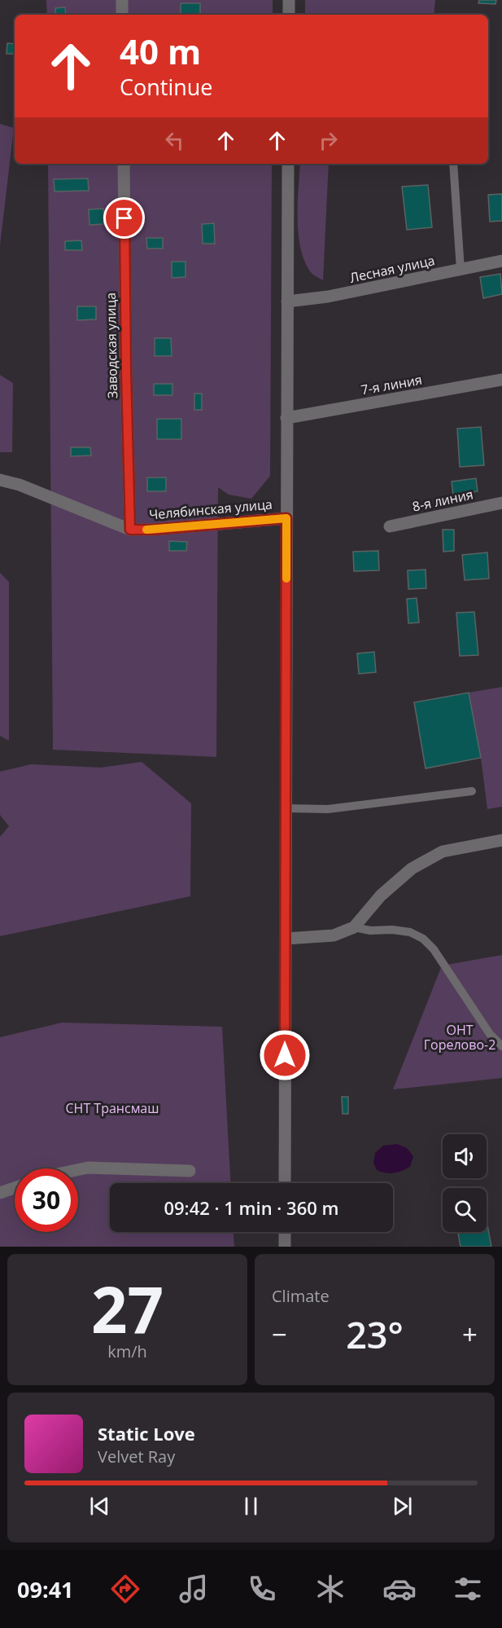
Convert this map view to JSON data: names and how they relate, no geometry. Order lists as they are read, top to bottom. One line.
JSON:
{"streets":{"street":["Лесная улица","Заводская улица","7-я линия","8-я линия","Челябинская улица"]},"crossings":[["Заводская улица","Челябинская улица"]],"parks":["ОНТ Горелово-2","СНТ Трансмаш"],"page":{"turn":["40 m","Continue"],"limit":"30","trip":"09:42 · 1 min · 360 m","tile":[["27","km/h"],"Climate"],"heat":["−","23°","+"],"song":["Static Love","Velvet Ray"],"tabs":"09:41"}}
